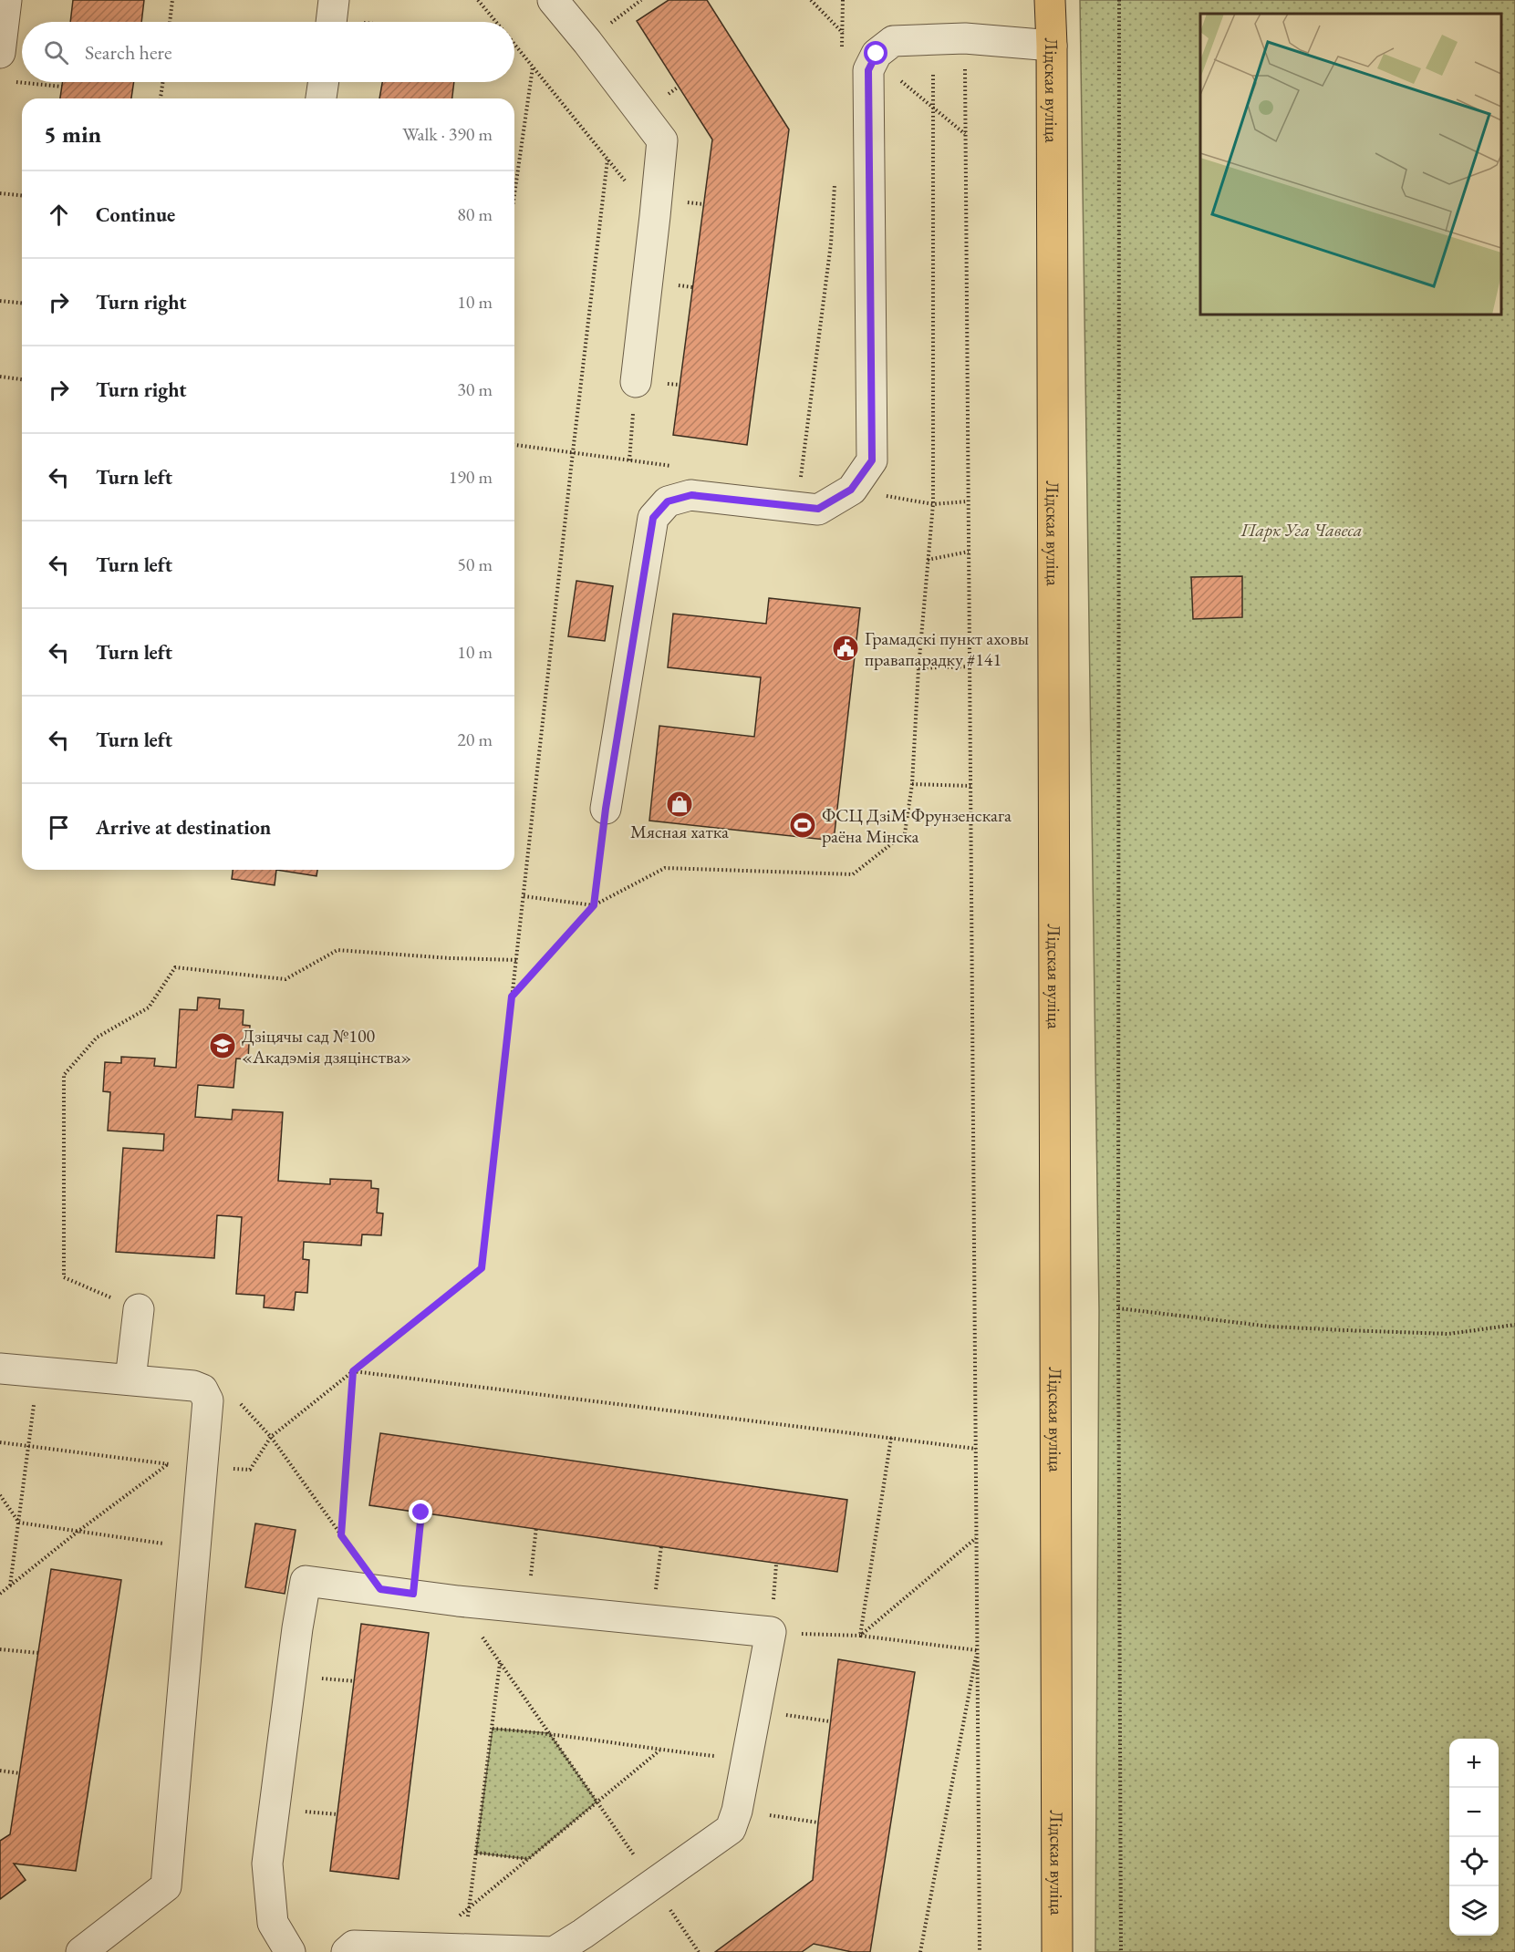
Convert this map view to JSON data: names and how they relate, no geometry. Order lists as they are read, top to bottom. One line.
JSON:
{"streets":{"main road":["Лідская вуліца"]},"parks":["Парк Уга Чавеса"],"places":{"public building":["Грамадскі пункт аховы правапарадку #141"],"shop":["Мясная хатка"],"sports":["ФСЦ ДзіМ Фрунзенскага раёна Мінска"],"school or university":["Дзіцячы сад №100 «Акадэмія дзяцінства»"]},"page":{"search":"Search here","heading":["5 min","Walk · 390 m"],"list":[["Continue","80 m"],["Turn right","10 m"],["Turn right","30 m"],["Turn left","190 m"],["Turn left","50 m"],["Turn left","10 m"],["Turn left","20 m"],"Arrive at destination"],"map_buttons":["+","−"]}}
